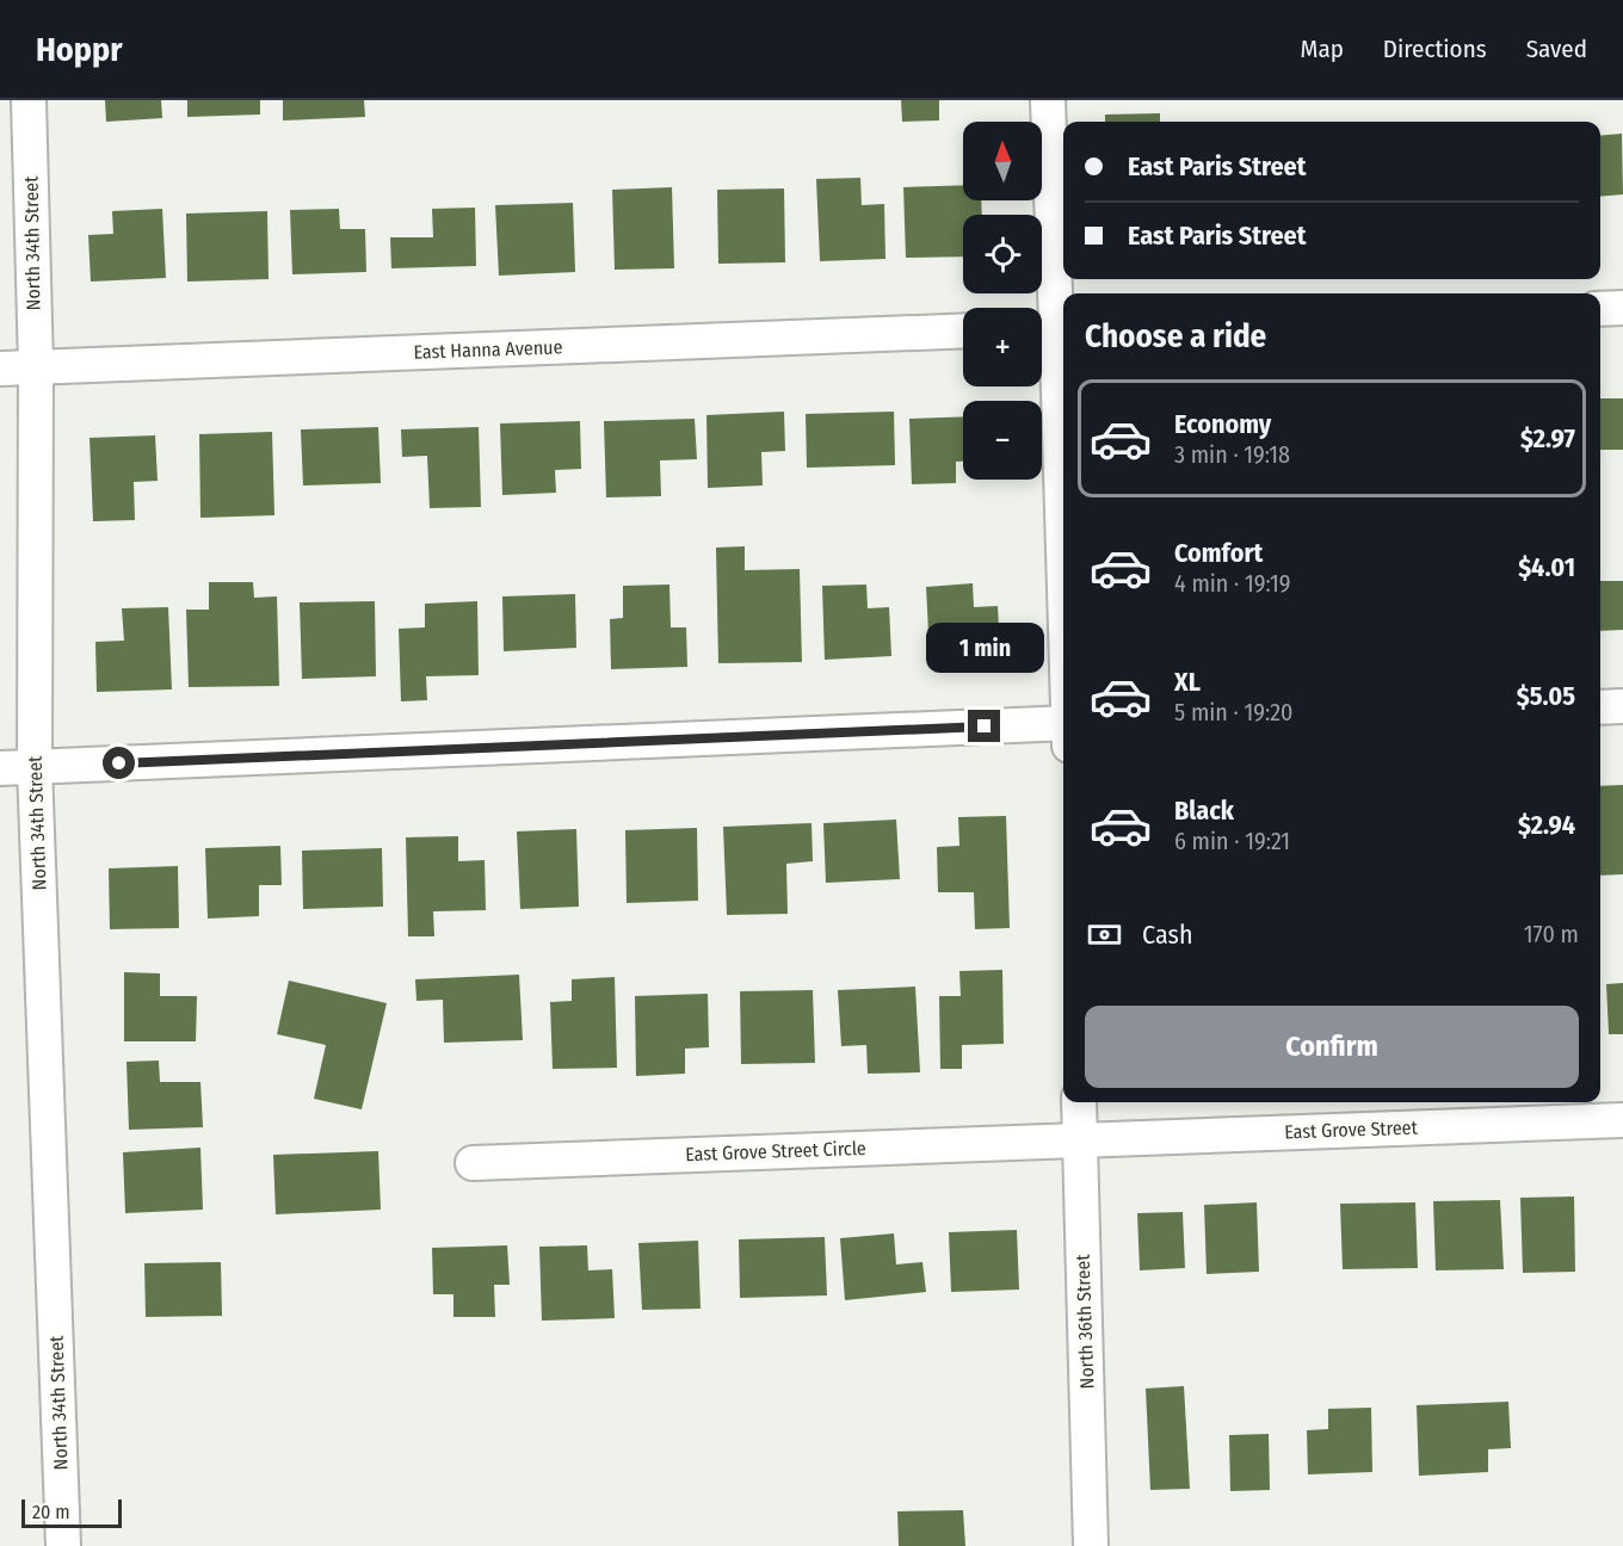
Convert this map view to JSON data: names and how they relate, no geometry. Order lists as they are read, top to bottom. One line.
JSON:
{"streets":{"street":["North 34th Street","East Hanna Avenue","East Grove Street","East Grove Street Circle","North 36th Street"]},"crossings":[["North 34th Street","East Hanna Avenue"],["East Grove Street","East Grove Street Circle"],["East Grove Street","North 36th Street"],["East Grove Street Circle","North 36th Street"]],"scale_bar":"20 m","north":"top","page":{"header":"Hoppr","nav":["Map","Directions","Saved"],"map_buttons":["+","−"],"banner":["East Paris Street","East Paris Street"],"heading":"Choose a ride","list":[{"name":"Economy","note":"3 min · 19:18","value":"$2.97"},{"name":"Comfort","note":"4 min · 19:19","value":"$4.01"},{"name":"XL","note":"5 min · 19:20","value":"$5.05"},{"name":"Black","note":"6 min · 19:21","value":"$2.94"}],"bubble":"1 min","pay":["Cash","170 m"],"buttons":"Confirm","scale":"20 m"}}
